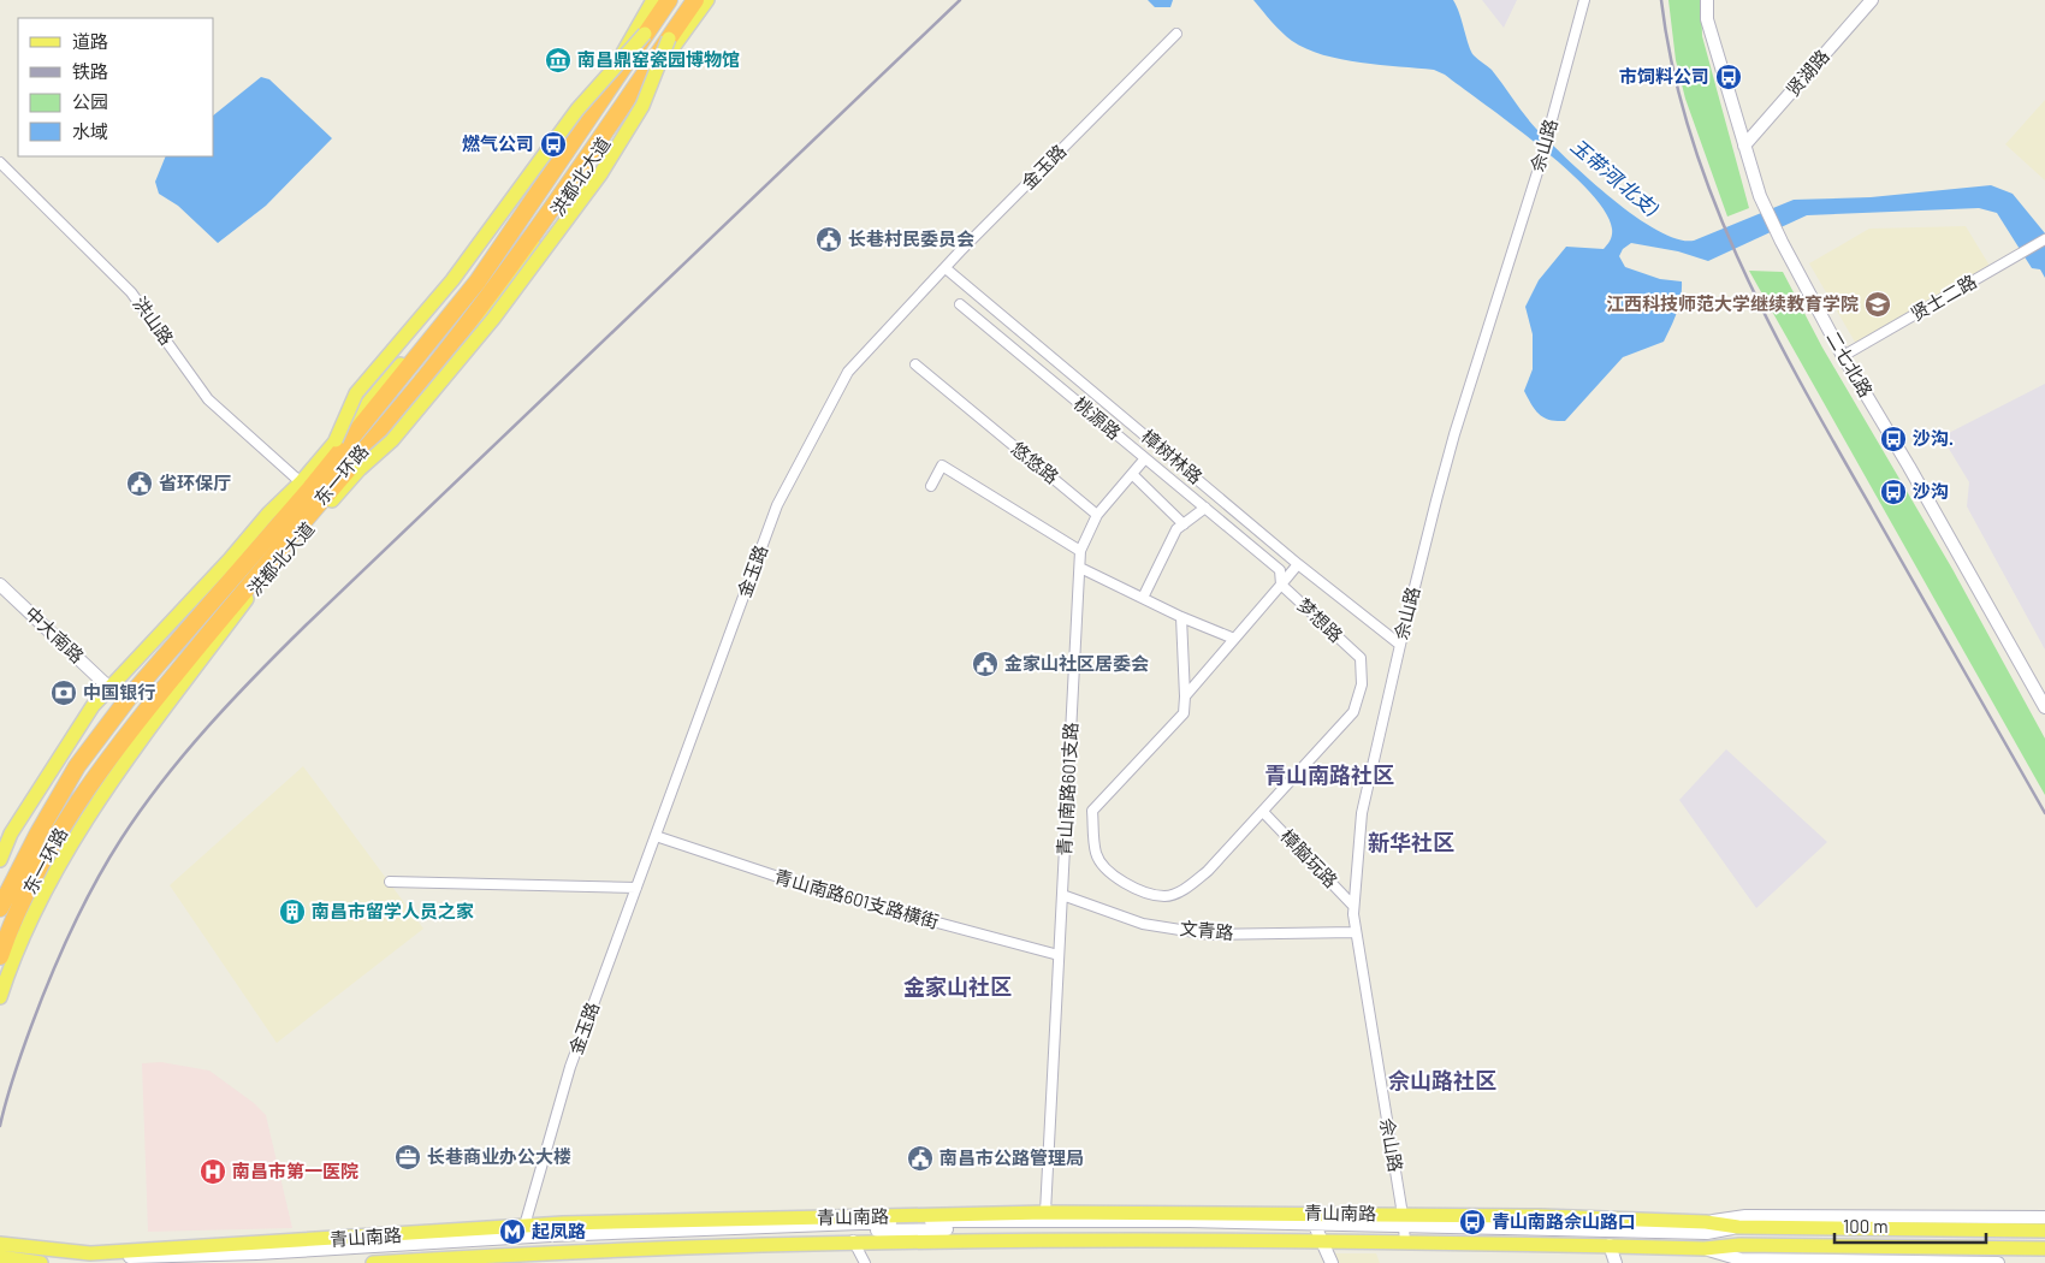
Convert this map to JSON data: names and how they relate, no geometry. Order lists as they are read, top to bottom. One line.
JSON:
{"streets":{"highway":["东一环路"],"main road":["贤湖路","洪都北大道","二七北路","中大南路","青山南路"],"street":["佘山路","金玉路","贤士二路","洪山路","桃源路","樟树林路","悠悠路","梦想路","青山南路601支路","樟脑玩路","青山南路601支路横街","文青路"]},"crossings":[["贤湖路","二七北路"],["佘山路","樟树林路"],["佘山路","樟脑玩路"],["佘山路","文青路"],["佘山路","青山南路"],["金玉路","樟树林路"],["金玉路","青山南路601支路横街"],["金玉路","青山南路"],["洪都北大道","洪山路"],["洪都北大道","中大南路"],["贤士二路","二七北路"],["桃源路","梦想路"],["梦想路","樟脑玩路"],["青山南路601支路","青山南路601支路横街"],["青山南路601支路","文青路"],["青山南路601支路","青山南路"]],"districts":["青山南路社区","新华社区","金家山社区","佘山路社区"],"water":["玉带河(北支)"],"places":{"museum":["南昌鼎窑瓷园博物馆"],"bus stop":["市饲料公司","燃气公司","沙沟.","沙沟","青山南路佘山路口"],"public building":["长巷村民委员会","省环保厅","金家山社区居委会","南昌市公路管理局"],"school or university":["江西科技师范大学继续教育学院"],"bank":["中国银行"],"building":["南昌市留学人员之家"],"office":["长巷商业办公大楼"],"hospital":["南昌市第一医院"],"metro station":["起凤路"]},"legend":["道路","铁路","公园","水域"],"scale_bar":"100 m"}
